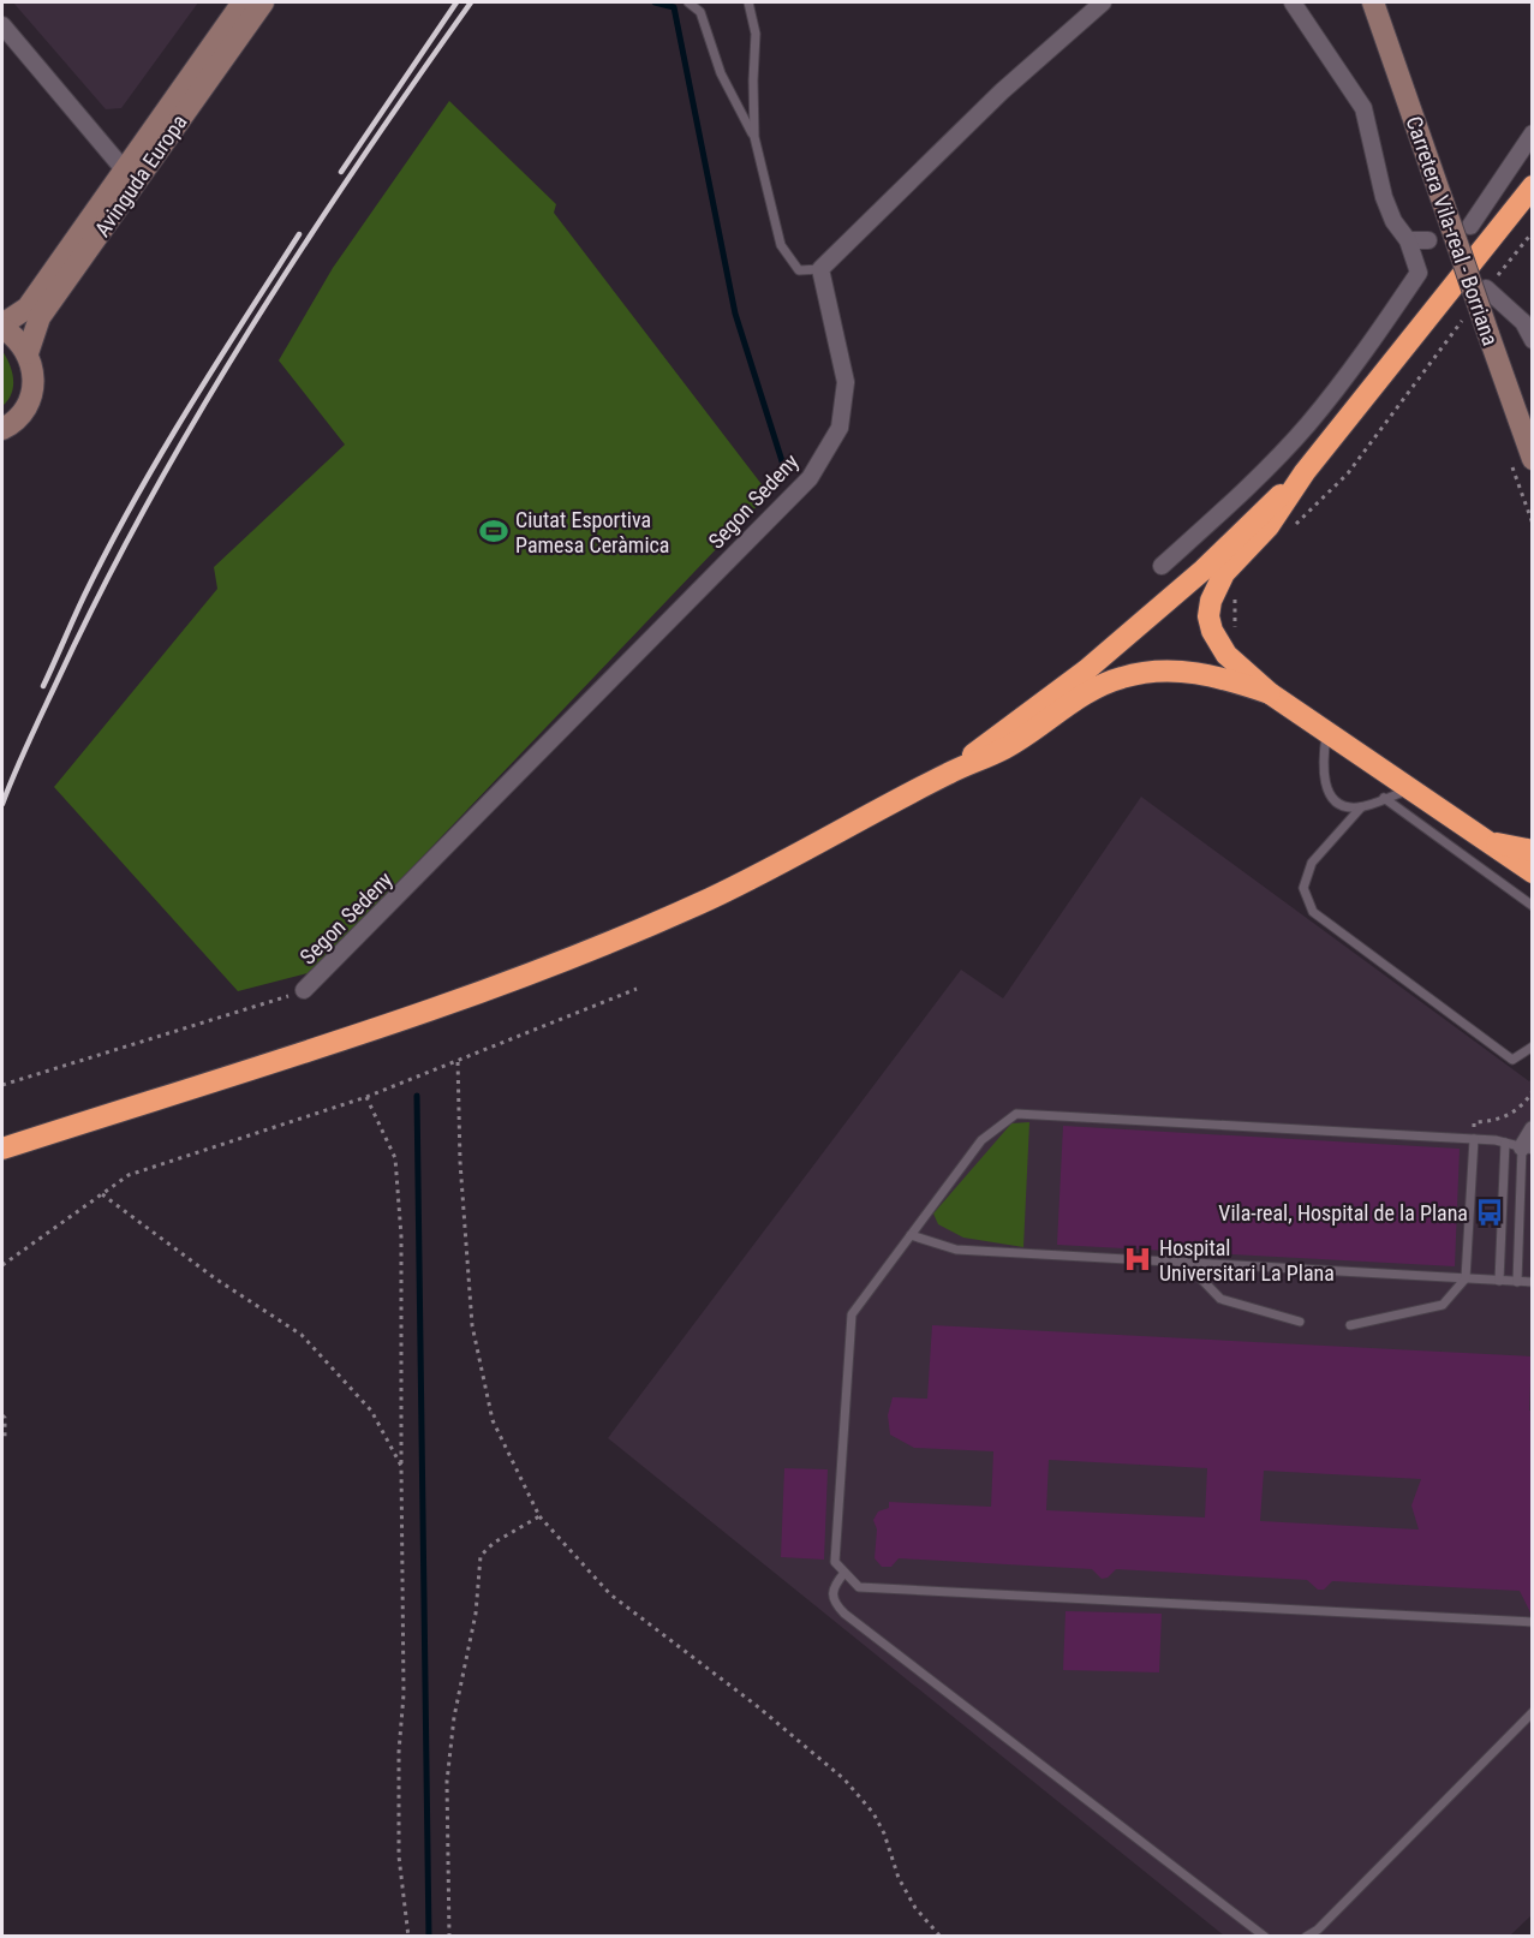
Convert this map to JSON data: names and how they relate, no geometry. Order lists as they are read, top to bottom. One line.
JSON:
{"streets":{"main road":["Avinguda Europa","Carretera Vila-real - Borriana"],"street":["Segon Sedeny"]},"places":{"sports":["Ciutat Esportiva Pamesa Ceràmica"],"bus stop":["Vila-real, Hospital de la Plana"],"hospital":["Hospital Universitari La Plana"]}}
